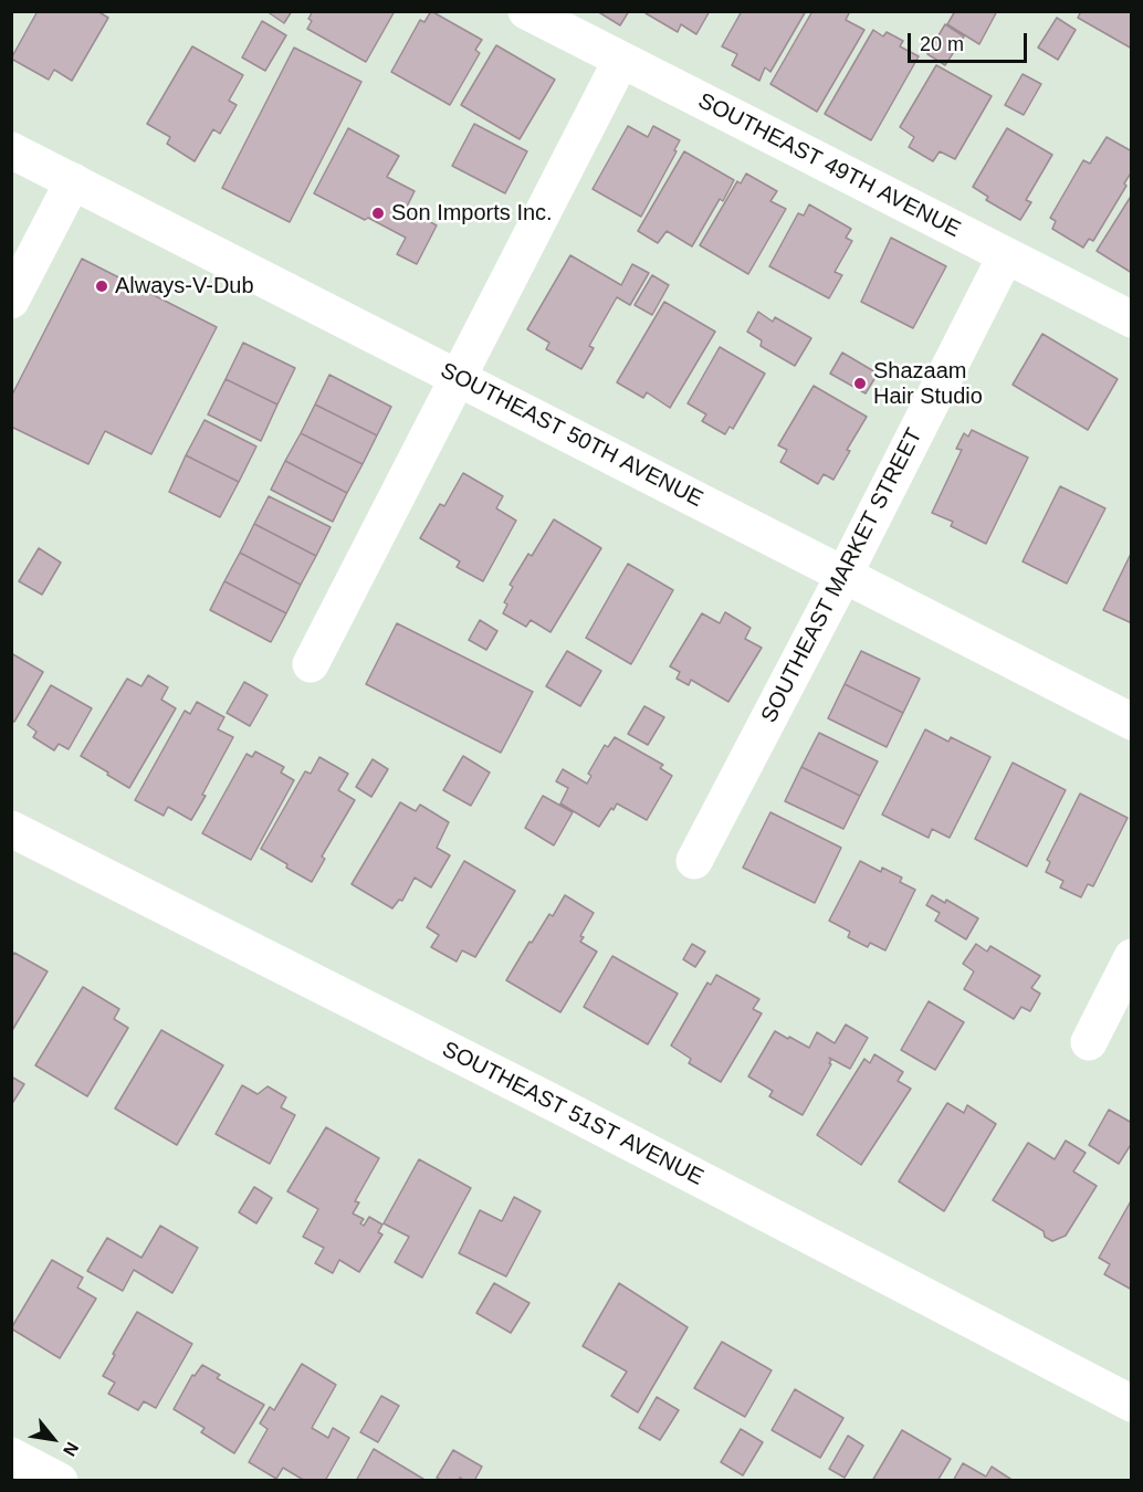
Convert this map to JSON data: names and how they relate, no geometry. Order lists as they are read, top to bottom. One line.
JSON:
{"streets":{"street":["SOUTHEAST 49TH AVENUE","SOUTHEAST 50TH AVENUE","SOUTHEAST MARKET STREET","SOUTHEAST 51ST AVENUE"]},"crossings":[["SOUTHEAST 49TH AVENUE","SOUTHEAST MARKET STREET"],["SOUTHEAST 50TH AVENUE","SOUTHEAST MARKET STREET"]],"places":["Son Imports Inc.","Always-V-Dub","Shazaam Hair Studio"],"scale_bar":"20 m","north":"bottom right"}
